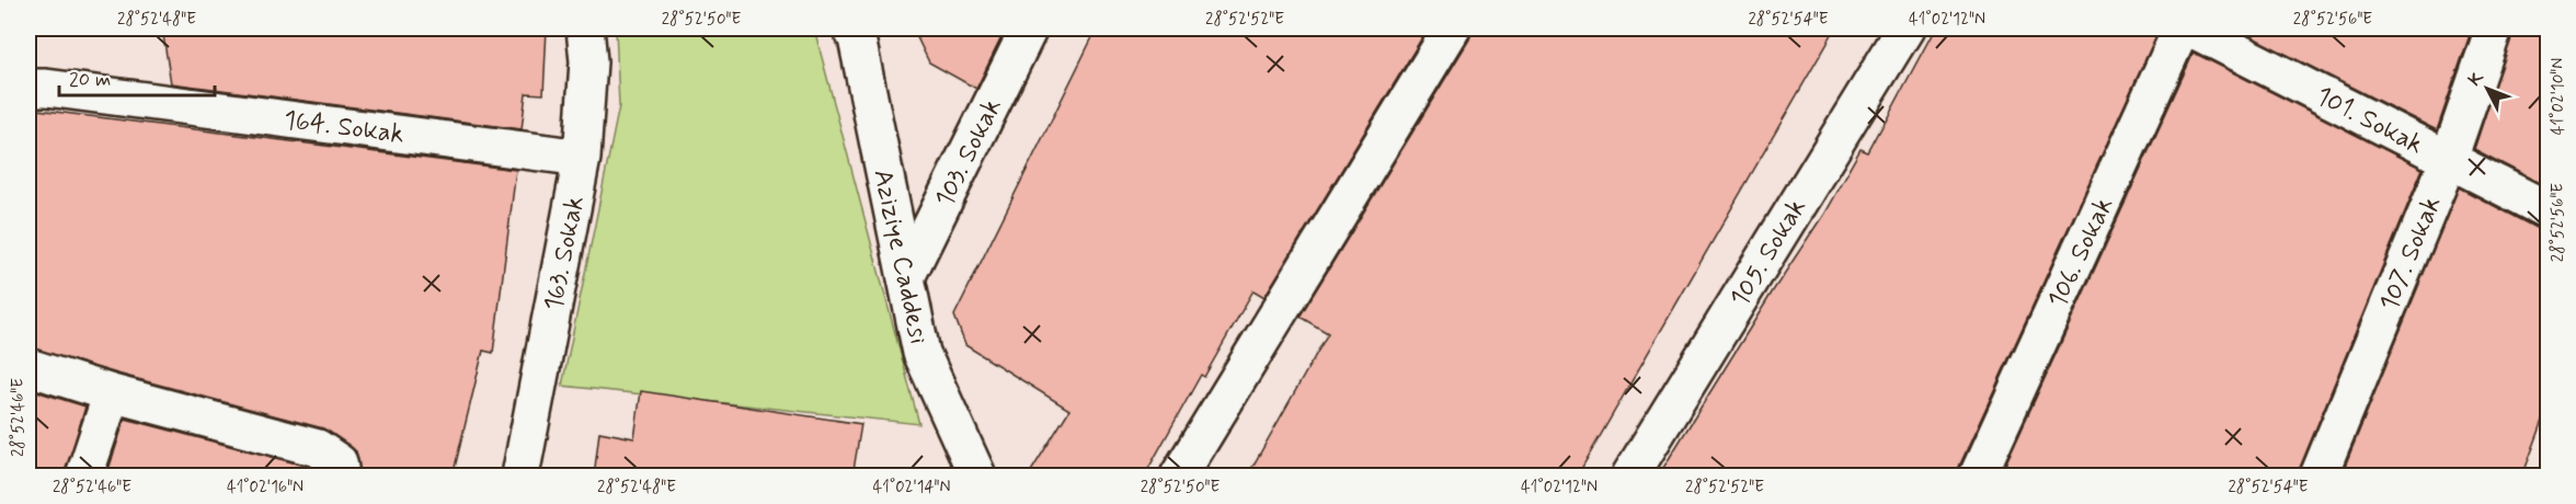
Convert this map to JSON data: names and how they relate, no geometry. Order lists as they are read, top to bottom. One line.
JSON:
{"streets":{"street":["101. Sokak","164. Sokak","103. Sokak","105. Sokak","106. Sokak","163. Sokak","107. Sokak","Aziziye Caddesi"]},"crossings":[["101. Sokak","107. Sokak"],["164. Sokak","163. Sokak"],["103. Sokak","Aziziye Caddesi"]],"scale_bar":"20 m","north":"top left","coordinates":["28°52'48\"E","28°52'50\"E","28°52'52\"E","28°52'54\"E","41°02'12\"N","28°52'56\"E","41°02'10\"N","28°52'46\"E","41°02'16\"N","41°02'14\"N"]}
